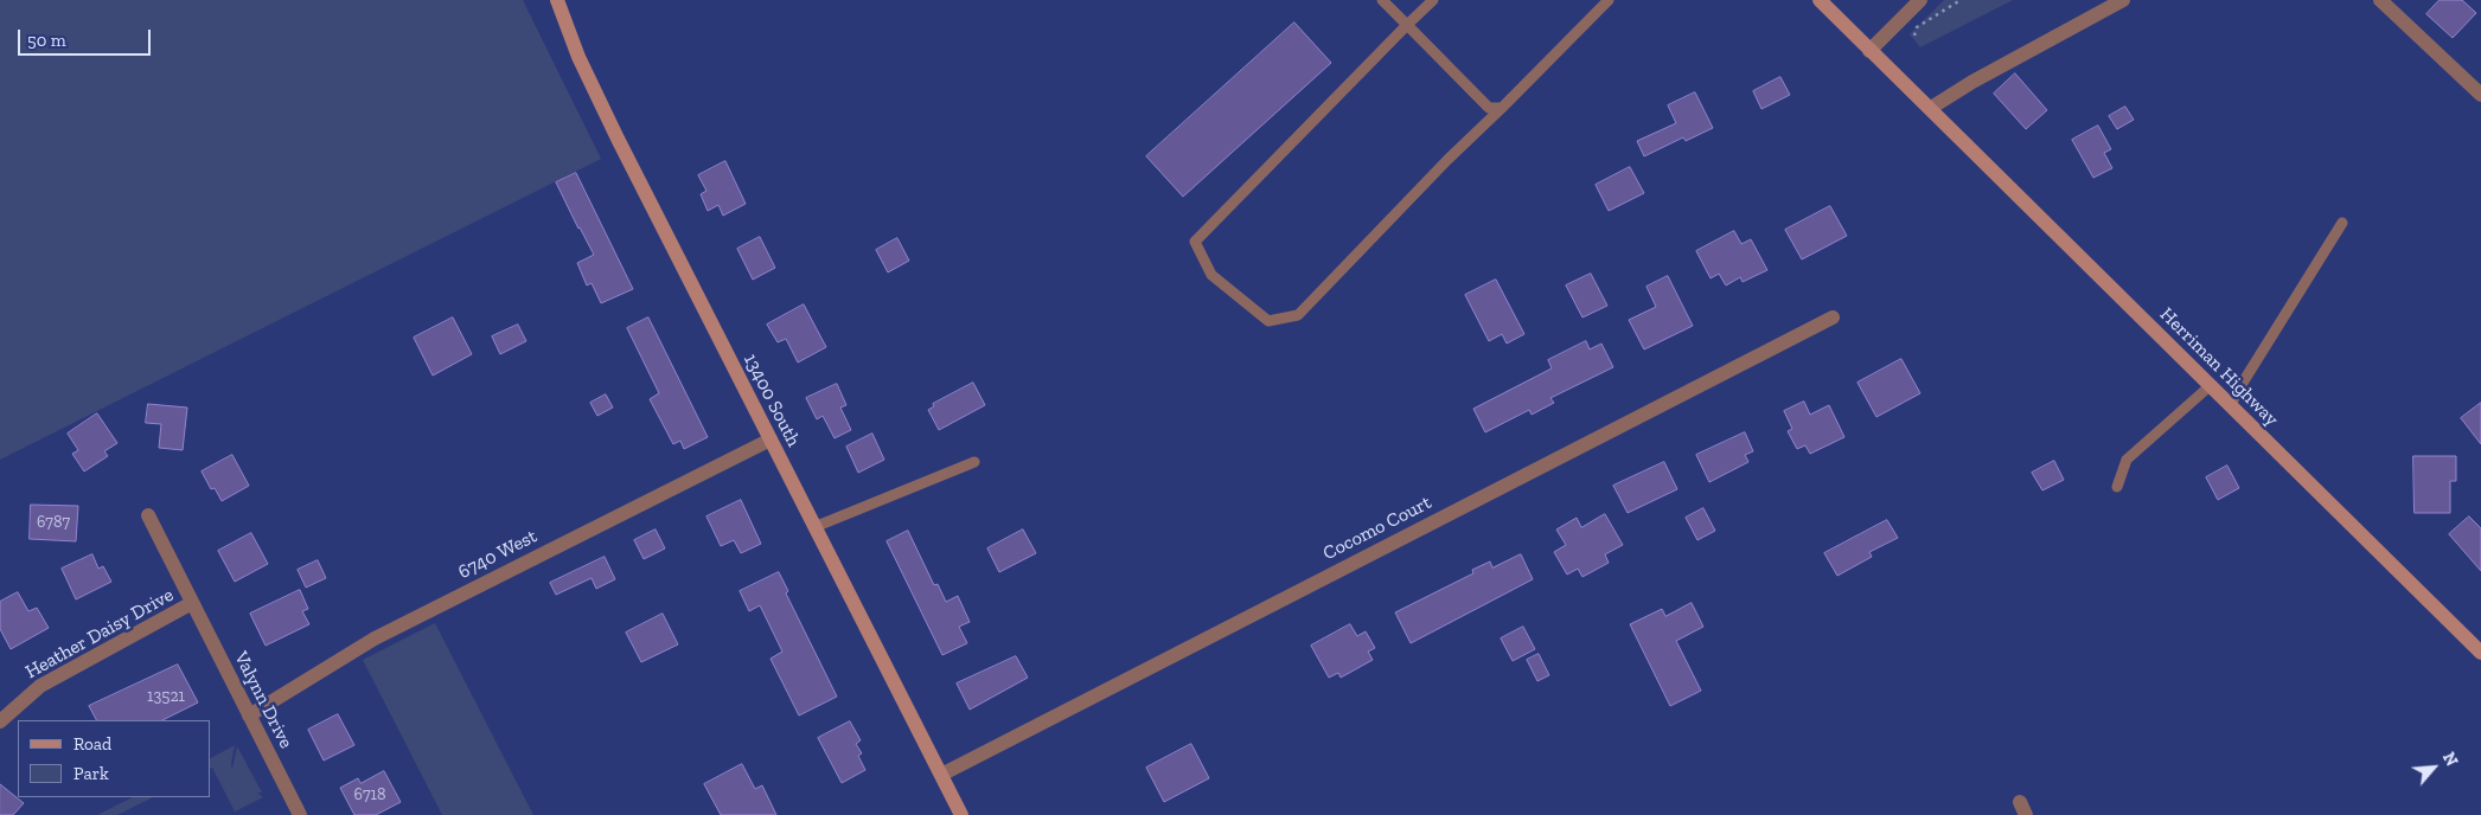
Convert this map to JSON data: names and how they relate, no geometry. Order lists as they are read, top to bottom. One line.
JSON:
{"streets":{"main road":["Herriman Highway","13400 South"],"street":["Cocomo Court","6740 West","Heather Daisy Drive","Valynn Drive"]},"crossings":[["13400 South","Cocomo Court"],["13400 South","6740 West"],["6740 West","Valynn Drive"],["Heather Daisy Drive","Valynn Drive"]],"house_numbers":["6787","13521","6718"],"legend":["Road","Park"],"scale_bar":"50 m","north":"top right"}
